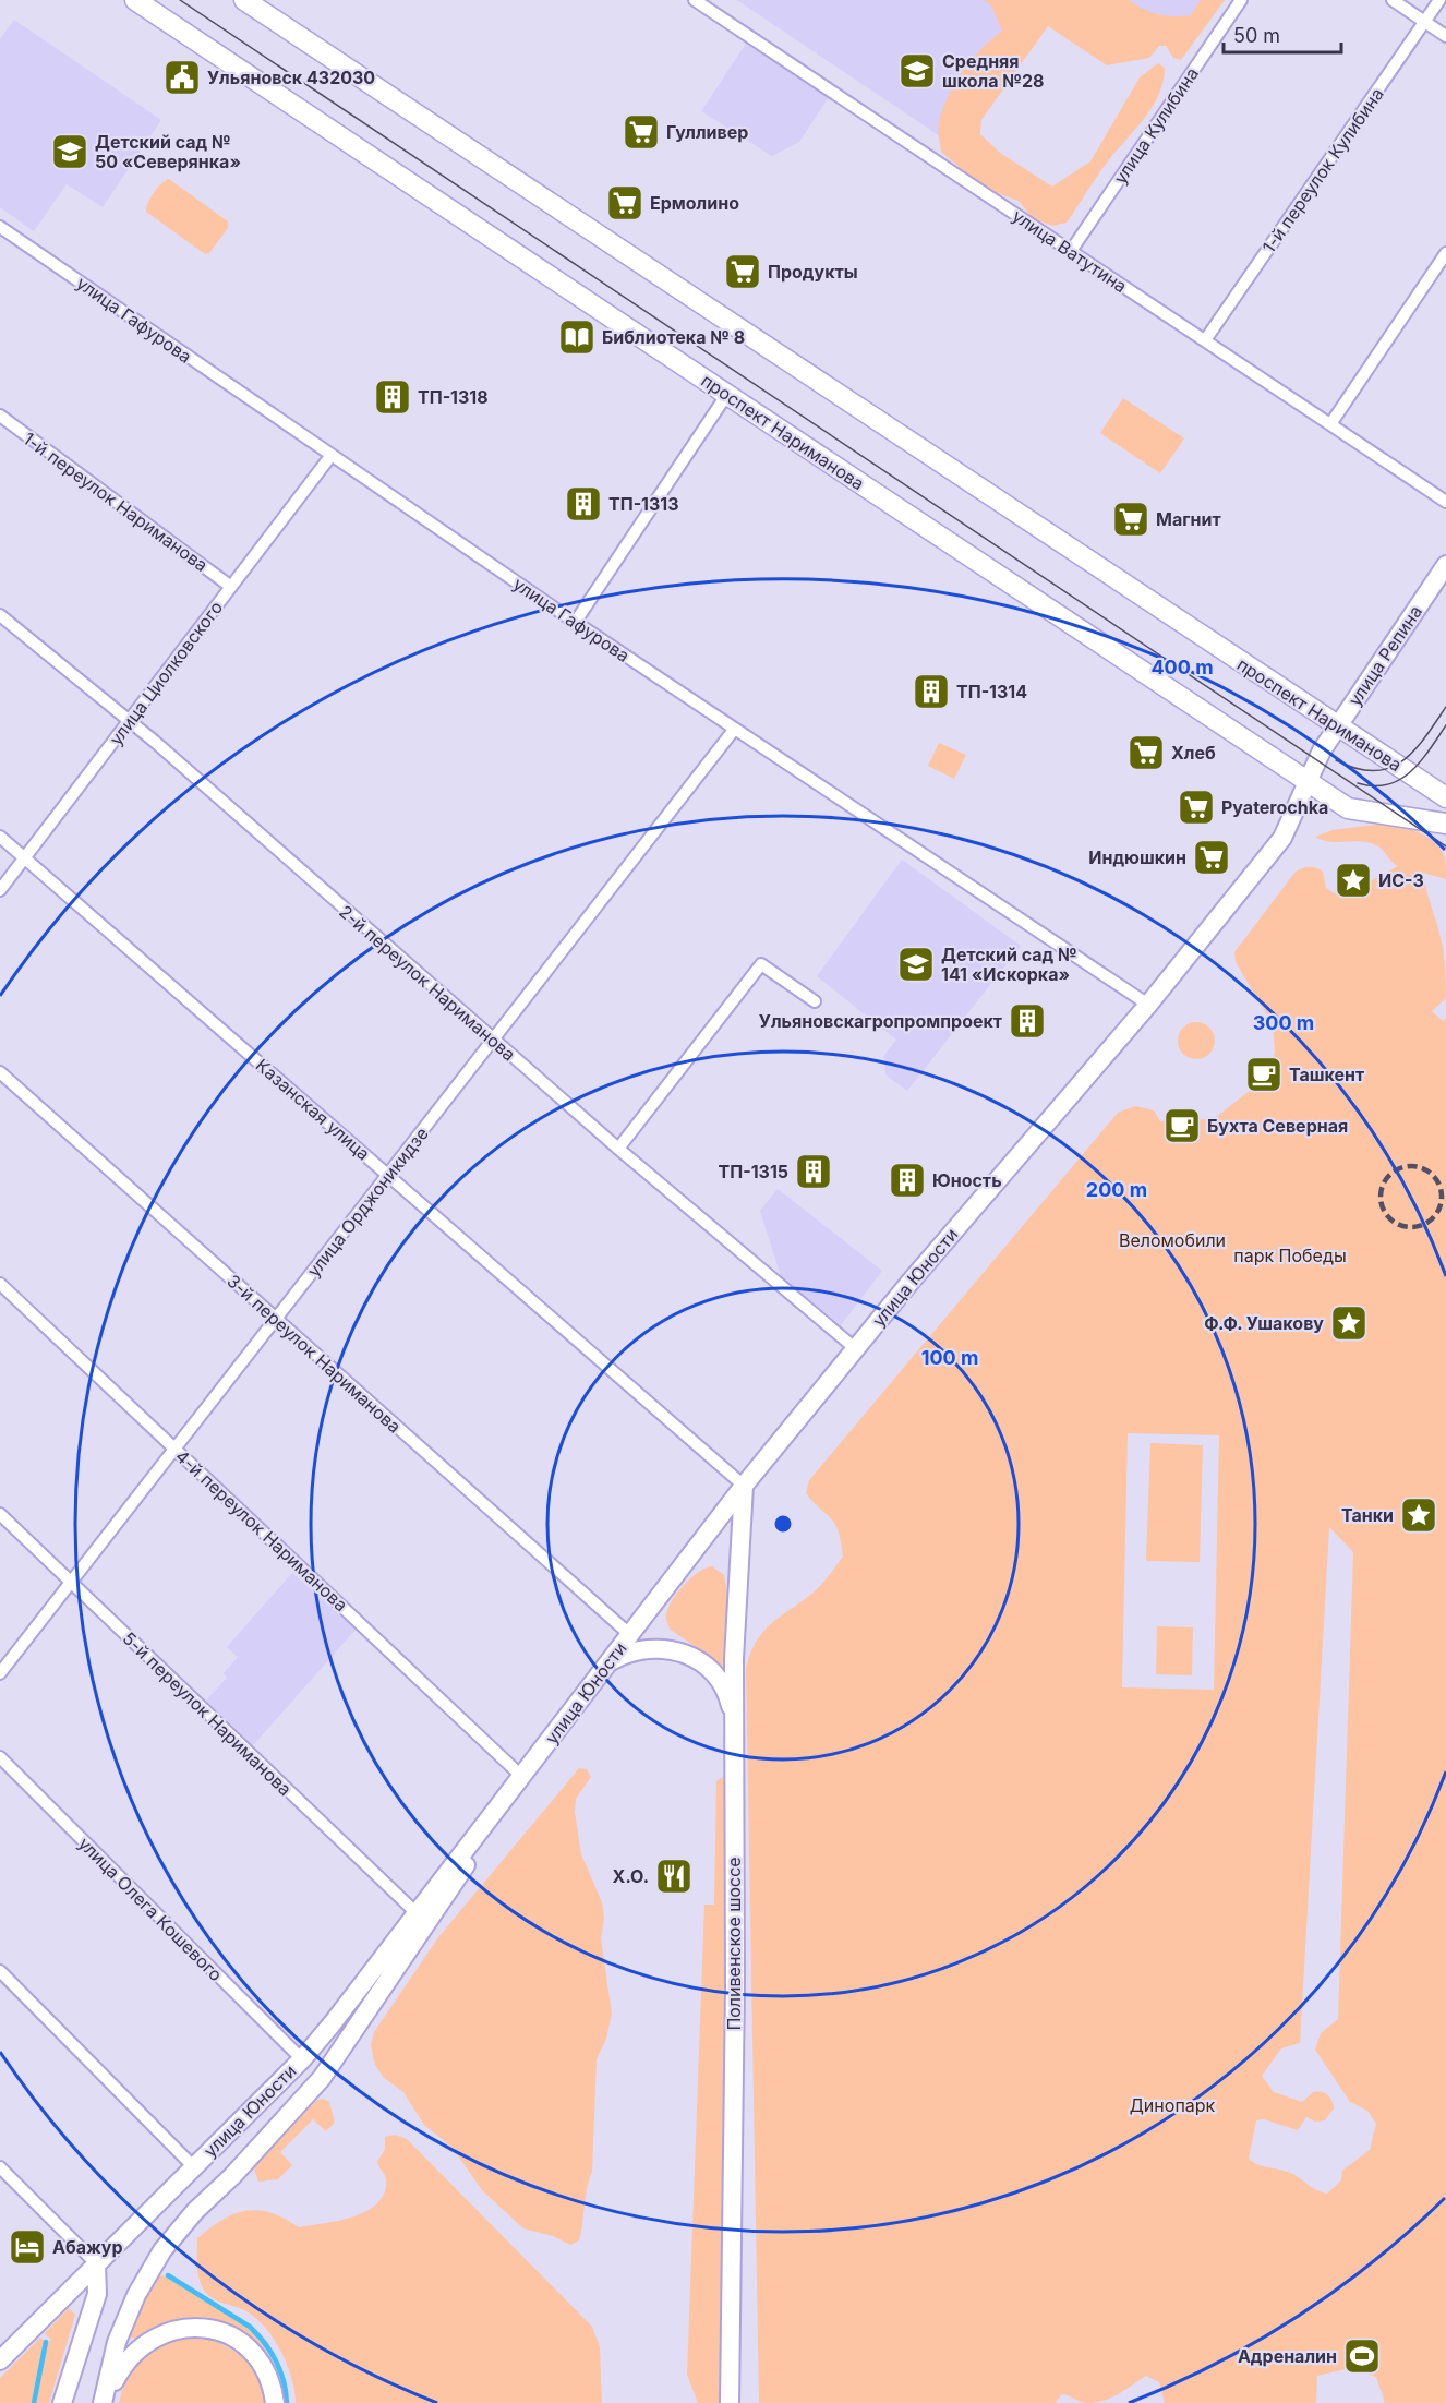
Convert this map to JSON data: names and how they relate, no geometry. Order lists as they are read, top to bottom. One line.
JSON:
{"streets":{"main road":["проспект Нариманова","улица Репина","улица Юности","Поливенское шоссе"],"street":["улица Кулибина","1-й переулок Кулибина","улица Ватутина","улица Гафурова","1-й переулок Нариманова","улица Циолковского","2-й переулок Нариманова","Казанская улица","улица Орджоникидзе","3-й переулок Нариманова","4-й переулок Нариманова","5-й переулок Нариманова","улица Олега Кошевого"]},"crossings":[["улица Кулибина","улица Ватутина"],["1-й переулок Кулибина","улица Ватутина"],["улица Гафурова","улица Циолковского"],["улица Гафурова","улица Орджоникидзе"],["улица Гафурова","улица Юности"],["проспект Нариманова","улица Репина"],["проспект Нариманова","улица Юности"],["1-й переулок Нариманова","улица Циолковского"],["улица Репина","улица Юности"],["улица Циолковского","2-й переулок Нариманова"],["улица Циолковского","Казанская улица"],["2-й переулок Нариманова","улица Орджоникидзе"],["2-й переулок Нариманова","улица Юности"],["Казанская улица","улица Орджоникидзе"],["Казанская улица","улица Юности"],["Казанская улица","Поливенское шоссе"],["улица Орджоникидзе","3-й переулок Нариманова"],["улица Орджоникидзе","4-й переулок Нариманова"],["улица Орджоникидзе","5-й переулок Нариманова"],["улица Юности","3-й переулок Нариманова"],["улица Юности","4-й переулок Нариманова"],["улица Юности","5-й переулок Нариманова"],["улица Юности","улица Олега Кошевого"],["улица Юности","Поливенское шоссе"]],"parks":["Веломобили","парк Победы","Динопарк"],"places":{"school or university":["Средняя школа №28","Детский сад № 50 «Северянка»","Детский сад № 141 «Искорка»"],"public building":["Ульяновск 432030"],"supermarket":["Гулливер","Ермолино","Продукты","Магнит","Хлеб","Pyaterochka","Индюшкин"],"library":["Библиотека № 8"],"building":["ТП-1318","ТП-1313","ТП-1314","Ульяновскагропромпроект","ТП-1315","Юность"],"place":["ИС-3","Ф.Ф. Ушакову","Танки"],"cafe":["Ташкент","Бухта Северная"],"restaurant":["Х.О."],"hotel":["Абажур"],"sports":["Адреналин"]},"scale_bar":"50 m","rings":["400 m","300 m","200 m","100 m"]}
